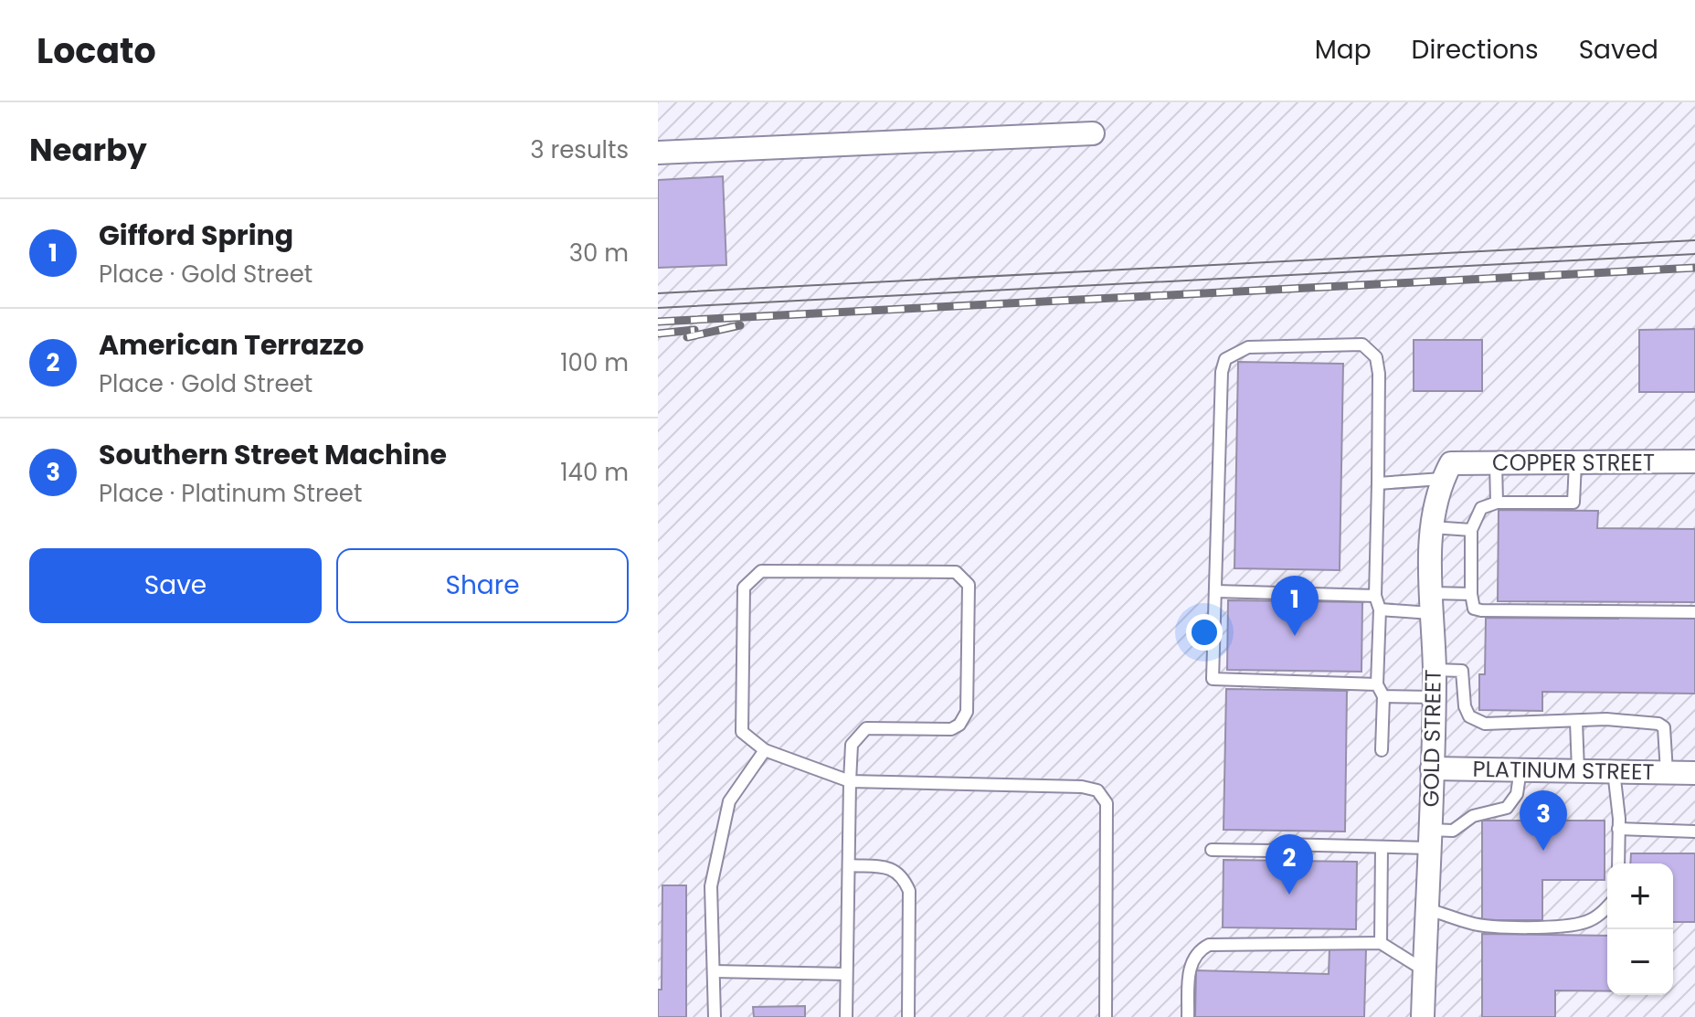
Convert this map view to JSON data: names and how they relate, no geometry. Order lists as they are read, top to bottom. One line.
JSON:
{"streets":{"street":["COPPER STREET","GOLD STREET","PLATINUM STREET"]},"crossings":[["COPPER STREET","GOLD STREET"],["GOLD STREET","PLATINUM STREET"]],"page":{"header":"Locato","nav":["Map","Directions","Saved"],"heading":["Nearby","3 results"],"list":[{"mark":"1","name":"Gifford Spring","note":"Place · Gold Street","value":"30 m"},{"mark":"2","name":"American Terrazzo","note":"Place · Gold Street","value":"100 m"},{"mark":"3","name":"Southern Street Machine","note":"Place · Platinum Street","value":"140 m"}],"buttons":["Save","Share"],"pins":["1","3","2"],"map_buttons":["+","−"]}}
